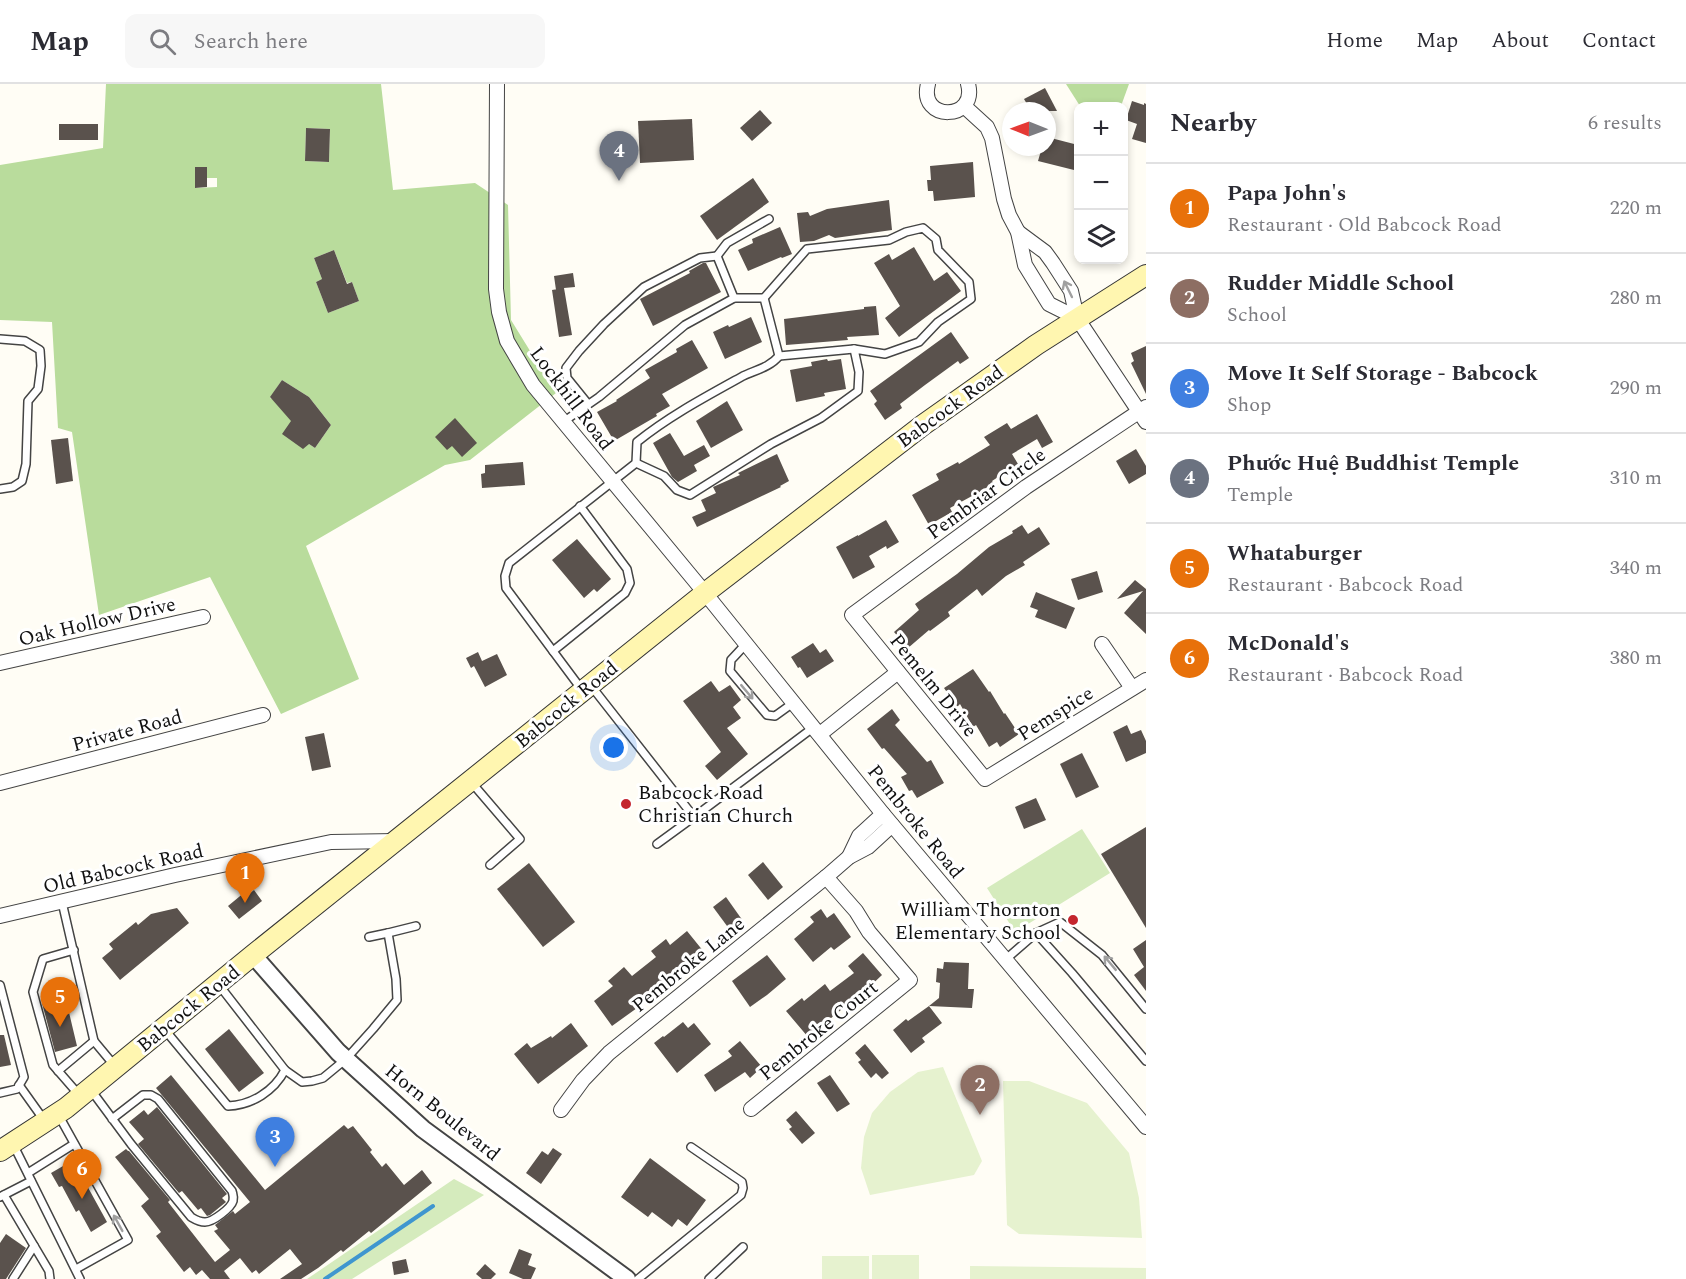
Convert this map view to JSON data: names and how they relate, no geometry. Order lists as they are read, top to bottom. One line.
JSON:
{"streets":{"main road":["Babcock Road"],"street":["Lockhill Road","Pembriar Circle","Oak Hollow Drive","Pemelm Drive","Pemspice","Private Road","Pembroke Road","Old Babcock Road","Pembroke Lane","Pembroke Court","Horn Boulevard"]},"crossings":[["Lockhill Road","Babcock Road"],["Lockhill Road","Pembroke Road"],["Babcock Road","Pembroke Road"],["Babcock Road","Old Babcock Road"],["Babcock Road","Horn Boulevard"],["Pembriar Circle","Pemelm Drive"],["Pemelm Drive","Pemspice"],["Pembroke Road","Pembroke Lane"],["Pembroke Lane","Pembroke Court"]],"places":["Babcock Road Christian Church","William Thornton Elementary School"],"north":"left","page":{"header":"Map","search":"Search here","nav":["Home","Map","About","Contact"],"heading":["Nearby","6 results"],"map_buttons":["+","−"],"pins":["4","1","5","2","3","6"],"list":[{"mark":"1","name":"Papa John's","note":"Restaurant · Old Babcock Road","value":"220 m"},{"mark":"2","name":"Rudder Middle School","note":"School","value":"280 m"},{"mark":"3","name":"Move It Self Storage - Babcock","note":"Shop","value":"290 m"},{"mark":"4","name":"Phước Huệ Buddhist Temple","note":"Temple","value":"310 m"},{"mark":"5","name":"Whataburger","note":"Restaurant · Babcock Road","value":"340 m"},{"mark":"6","name":"McDonald's","note":"Restaurant · Babcock Road","value":"380 m"}]}}
